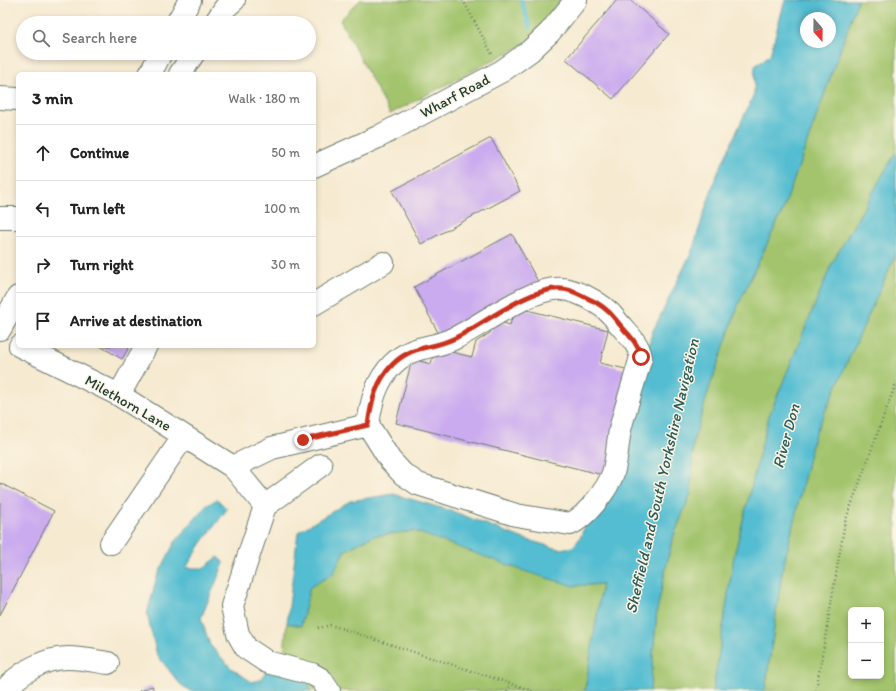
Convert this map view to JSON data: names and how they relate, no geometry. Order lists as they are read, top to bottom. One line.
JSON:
{"streets":{"street":["Wharf Road","Milethorn Lane"]},"water":["River Don","Sheffield and South Yorkshire Navigation"],"north":"bottom","page":{"search":"Search here","heading":["3 min","Walk · 180 m"],"list":[["Continue","50 m"],["Turn left","100 m"],["Turn right","30 m"],"Arrive at destination"],"map_buttons":["+","−"]}}
